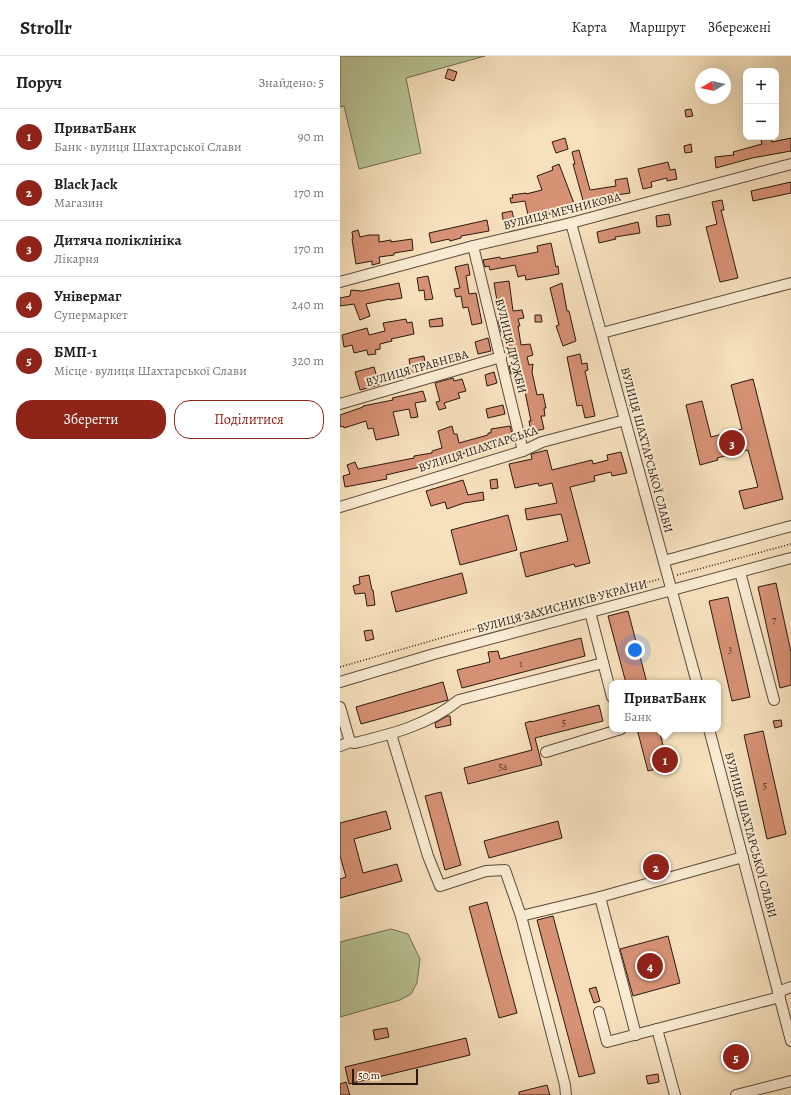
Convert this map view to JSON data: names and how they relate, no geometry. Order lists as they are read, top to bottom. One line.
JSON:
{"streets":{"street":["ВУЛИЦЯ МЕЧНИКОВА","ВУЛИЦЯ ДРУЖБИ","ВУЛИЦЯ ТРАВНЕВА","ВУЛИЦЯ ШАХТАРСЬКА","ВУЛИЦЯ ШАХТАРСЬКОЇ СЛАВИ","ВУЛИЦЯ ЗАХИСНИКІВ УКРАЇНИ"]},"crossings":[["ВУЛИЦЯ МЕЧНИКОВА","ВУЛИЦЯ ДРУЖБИ"],["ВУЛИЦЯ МЕЧНИКОВА","ВУЛИЦЯ ШАХТАРСЬКОЇ СЛАВИ"],["ВУЛИЦЯ ДРУЖБИ","ВУЛИЦЯ ТРАВНЕВА"],["ВУЛИЦЯ ДРУЖБИ","ВУЛИЦЯ ШАХТАРСЬКА"],["ВУЛИЦЯ ШАХТАРСЬКА","ВУЛИЦЯ ШАХТАРСЬКОЇ СЛАВИ"],["ВУЛИЦЯ ШАХТАРСЬКОЇ СЛАВИ","ВУЛИЦЯ ЗАХИСНИКІВ УКРАЇНИ"]],"house_numbers":["7","3","1","5","5а","5"],"scale_bar":"50 m","north":"left","page":{"header":"Strollr","nav":["Карта","Маршрут","Збережені"],"heading":["Поруч","Знайдено: 5"],"map_buttons":["+","−"],"list":[{"mark":"1","name":"ПриватБанк","note":"Банк · вулиця Шахтарської Слави","value":"90 m"},{"mark":"2","name":"Black Jack","note":"Магазин","value":"170 m"},{"mark":"3","name":"Дитяча поліклініка","note":"Лікарня","value":"170 m"},{"mark":"4","name":"Універмаг","note":"Супермаркет","value":"240 m"},{"mark":"5","name":"БМП-1","note":"Місце · вулиця Шахтарської Слави","value":"320 m"}],"buttons":["Зберегти","Поділитися"],"pins":["3","1","2","4","5"],"popup":["ПриватБанк","Банк"],"scale":"50 m"}}
